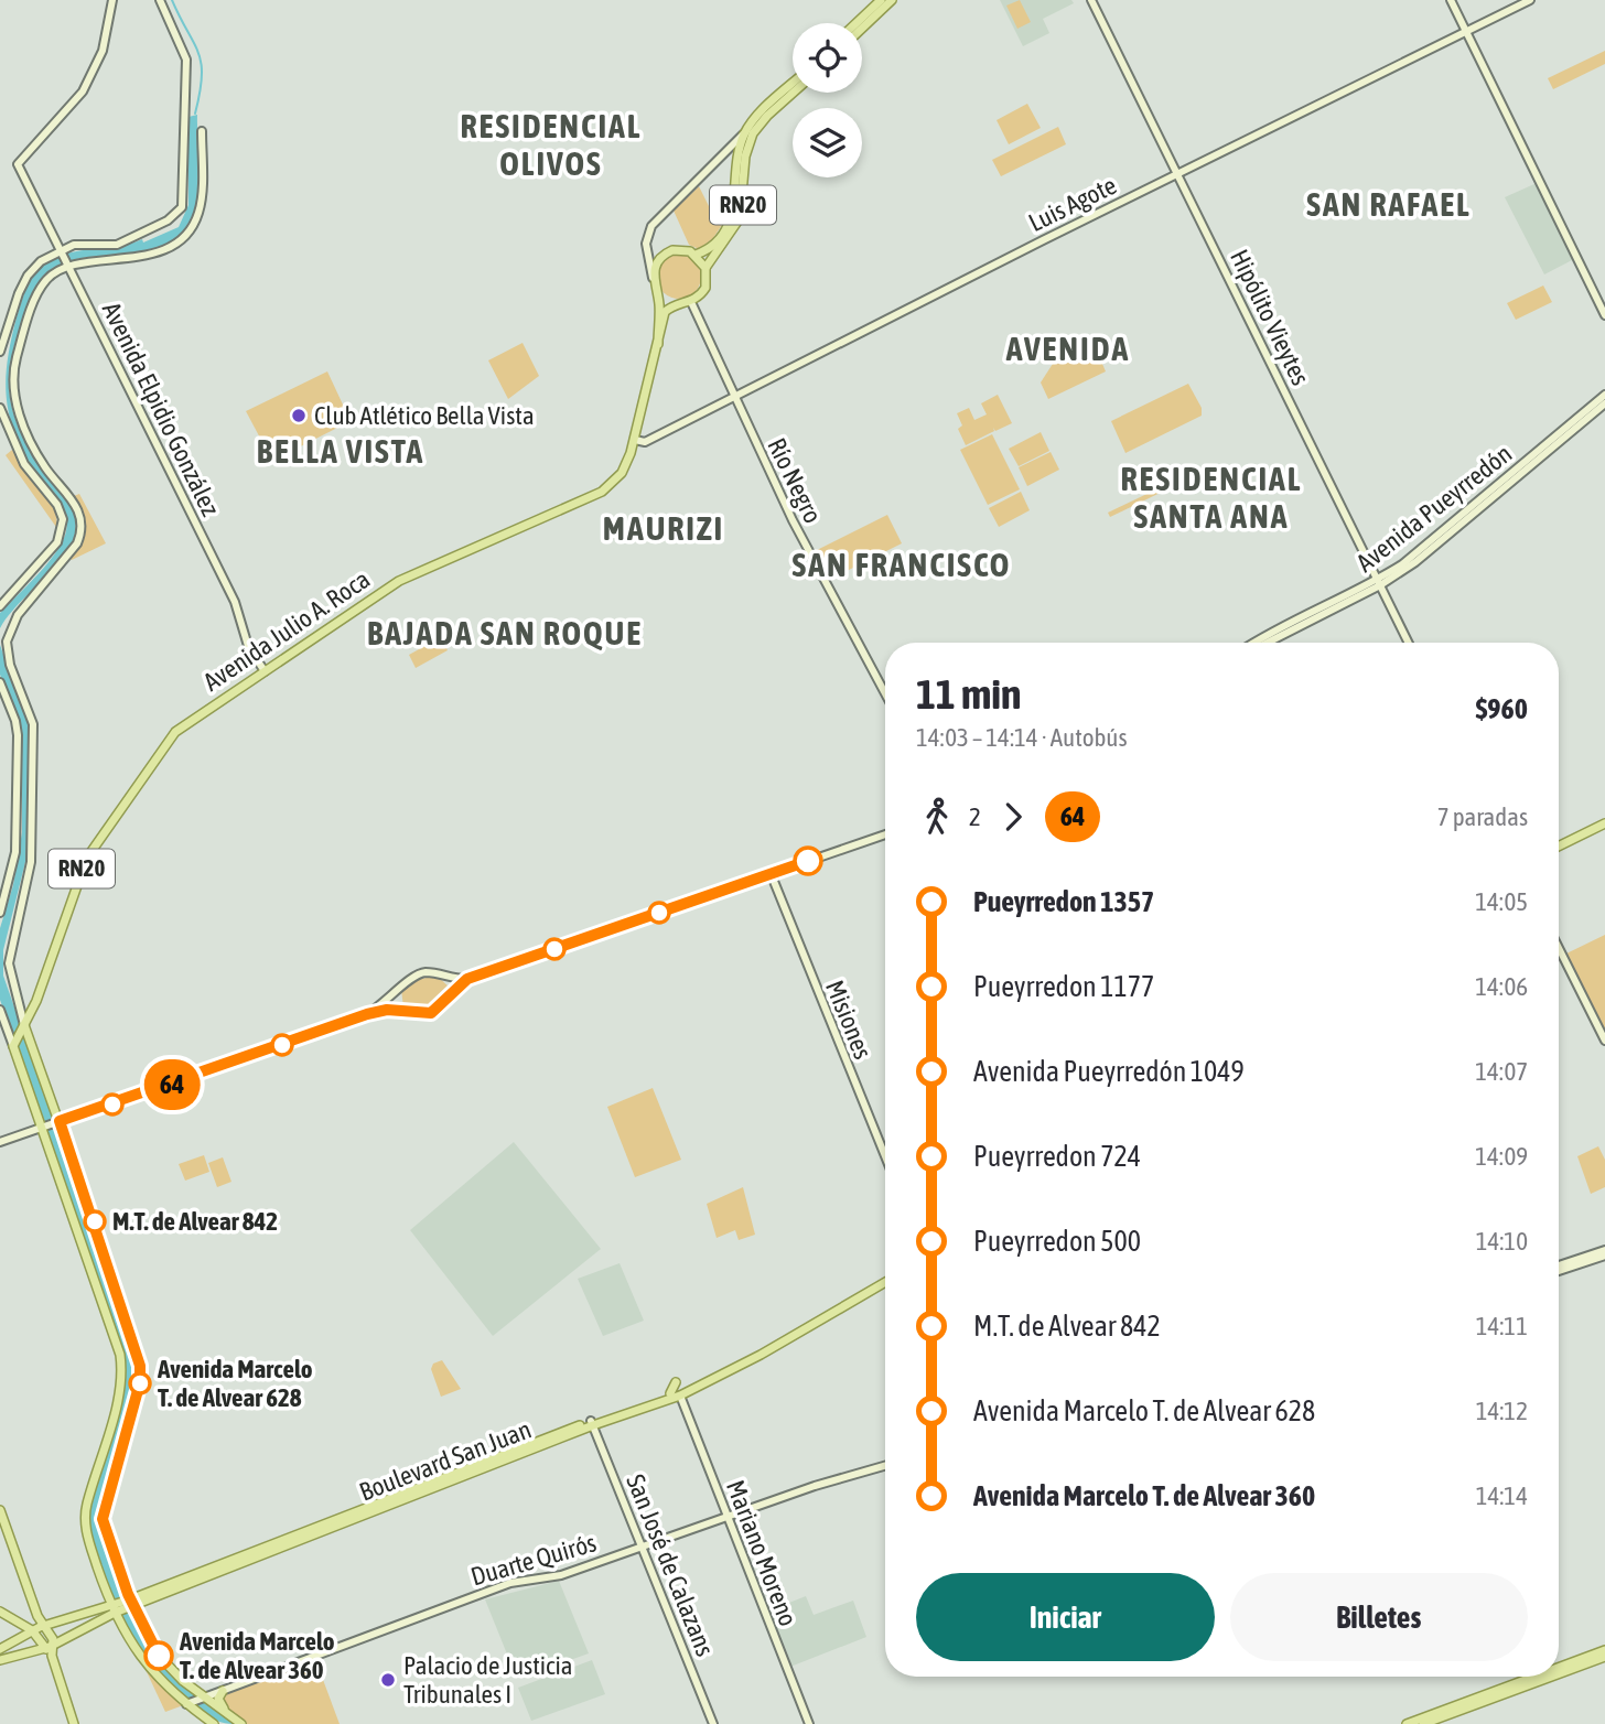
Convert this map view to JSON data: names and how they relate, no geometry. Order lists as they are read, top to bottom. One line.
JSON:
{"streets":{"main road":["Luis Agote","RN20","Hipólito Vieytes","Avenida Elpidio González","Río Negro","Avenida Pueyrredón","Avenida Julio A. Roca","Misiones","Boulevard San Juan","Mariano Moreno","Duarte Quirós","San José de Calazans"]},"crossings":[["Luis Agote","Hipólito Vieytes"],["Luis Agote","Río Negro"],["Luis Agote","Avenida Julio A. Roca"],["RN20","Río Negro"],["RN20","Avenida Julio A. Roca"],["Hipólito Vieytes","Avenida Pueyrredón"],["Avenida Elpidio González","Avenida Julio A. Roca"],["Río Negro","Avenida Julio A. Roca"],["Boulevard San Juan","Mariano Moreno"],["Boulevard San Juan","San José de Calazans"],["Mariano Moreno","Duarte Quirós"],["Duarte Quirós","San José de Calazans"]],"districts":["RESIDENCIAL OLIVOS","SAN RAFAEL","AVENIDA","BELLA VISTA","RESIDENCIAL SANTA ANA","MAURIZI","SAN FRANCISCO","BAJADA SAN ROQUE"],"places":["Club Atlético Bella Vista","M.T. de Alvear 842","Avenida Marcelo T. de Alvear 628","Avenida Marcelo T. de Alvear 360","Palacio de Justicia Tribunales I"],"lines":["bus line 64"],"page":{"on_map":"64","heading":["11 min","14:03 – 14:14 · Autobús","$960"],"legs":["2","64","7 paradas"],"list":[{"name":"Pueyrredon 1357","value":"14:05"},{"name":"Pueyrredon 1177","value":"14:06"},{"name":"Avenida Pueyrredón 1049","value":"14:07"},{"name":"Pueyrredon 724","value":"14:09"},{"name":"Pueyrredon 500","value":"14:10"},{"name":"M.T. de Alvear 842","value":"14:11"},{"name":"Avenida Marcelo T. de Alvear 628","value":"14:12"},{"name":"Avenida Marcelo T. de Alvear 360","value":"14:14"}],"buttons":["Iniciar","Billetes"]}}
